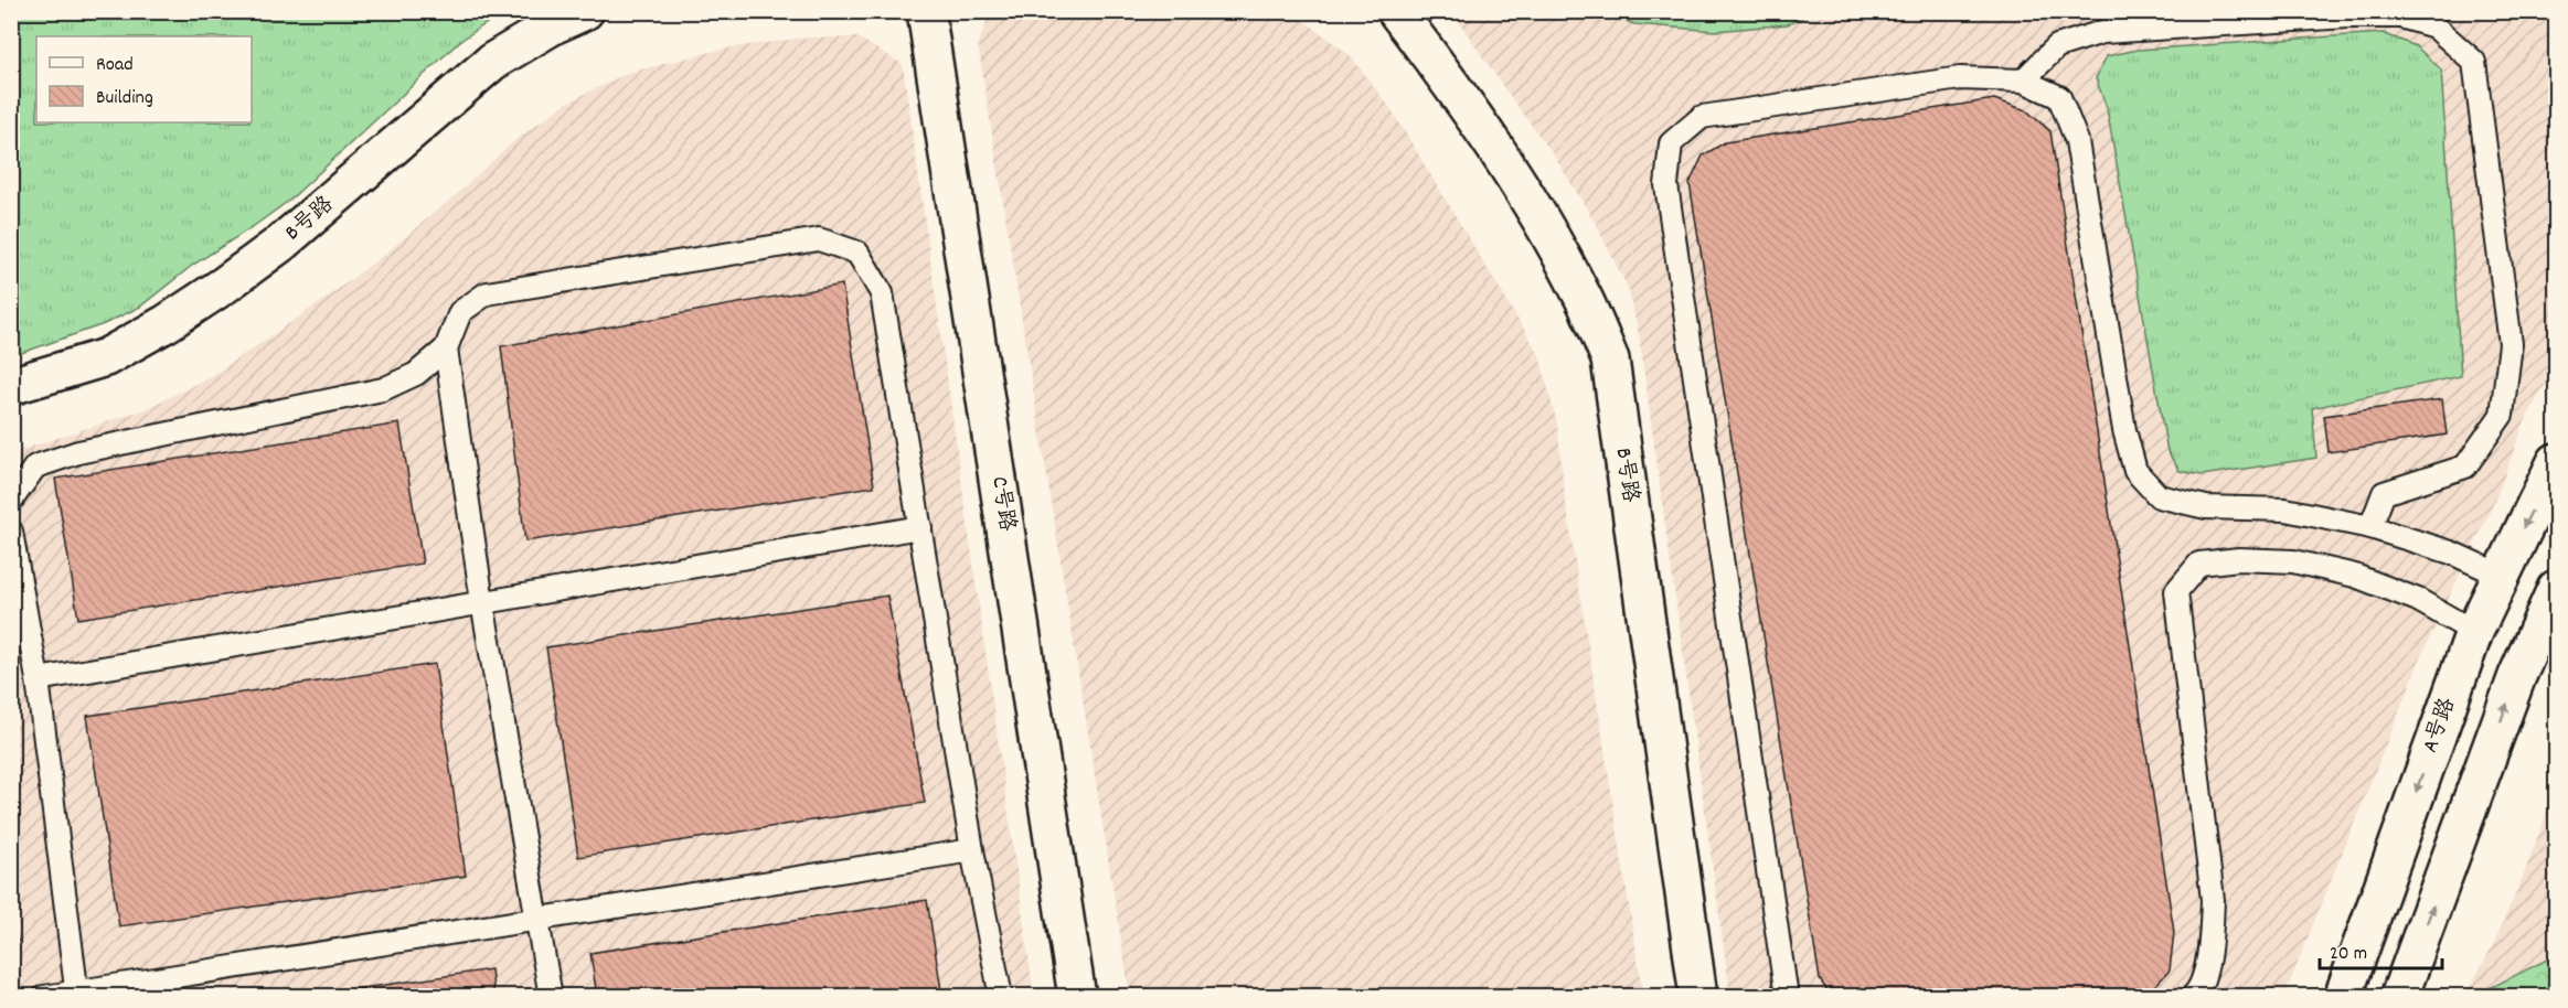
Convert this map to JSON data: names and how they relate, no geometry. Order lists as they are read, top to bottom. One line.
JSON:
{"streets":{"street":["B号路","C号路","A号路"]},"legend":["Road","Building"],"scale_bar":"20 m"}
